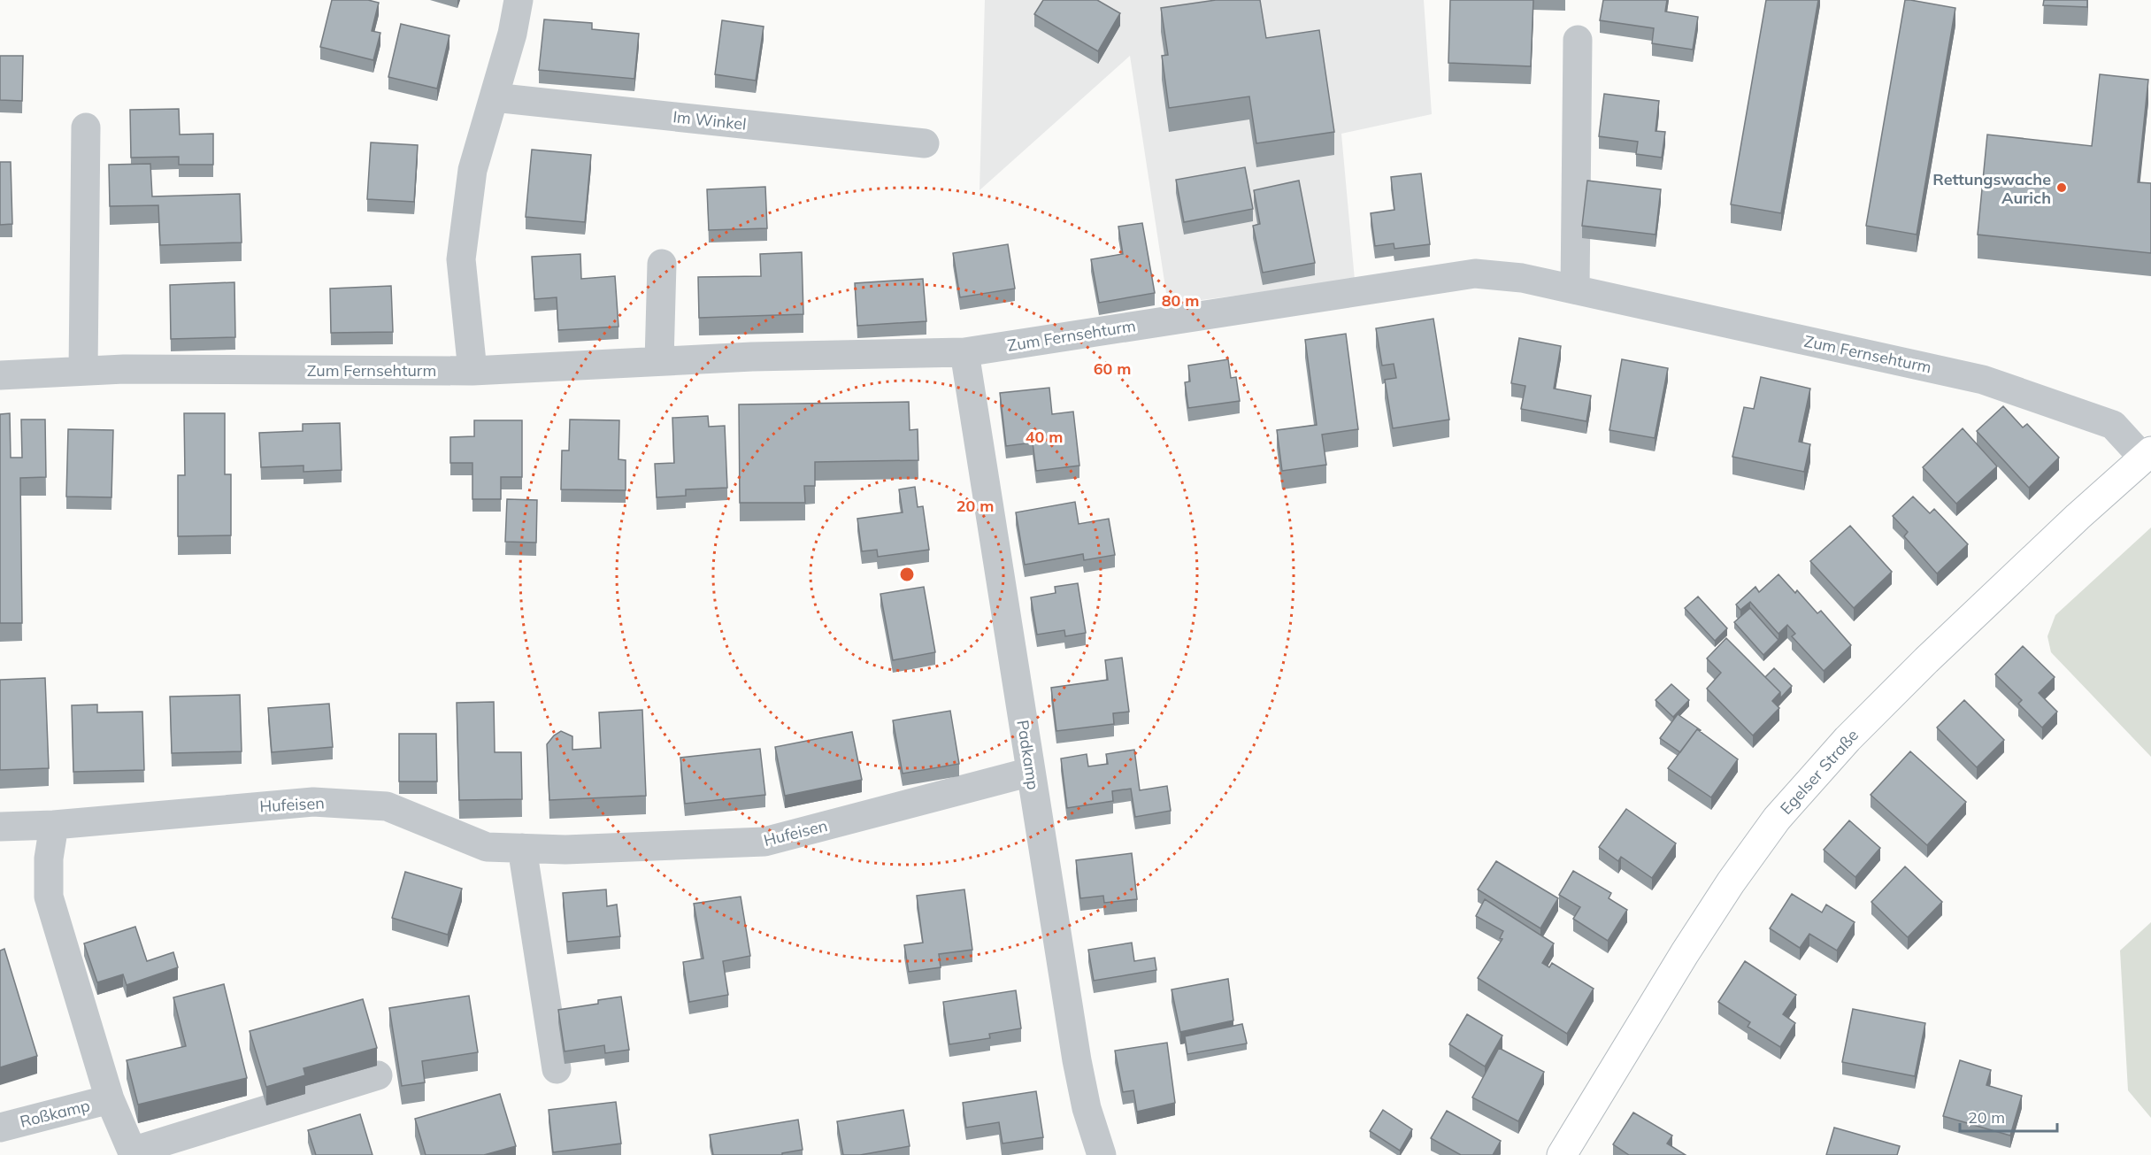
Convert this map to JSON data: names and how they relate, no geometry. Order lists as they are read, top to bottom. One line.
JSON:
{"streets":{"main road":["Egelser Straße"],"street":["Im Winkel","Zum Fernsehturm","Padkamp","Hufeisen","Roßkamp"]},"crossings":[["Zum Fernsehturm","Padkamp"],["Zum Fernsehturm","Egelser Straße"],["Padkamp","Hufeisen"]],"places":["Rettungswache Aurich"],"scale_bar":"20 m","rings":["80 m","60 m","40 m","20 m"]}
